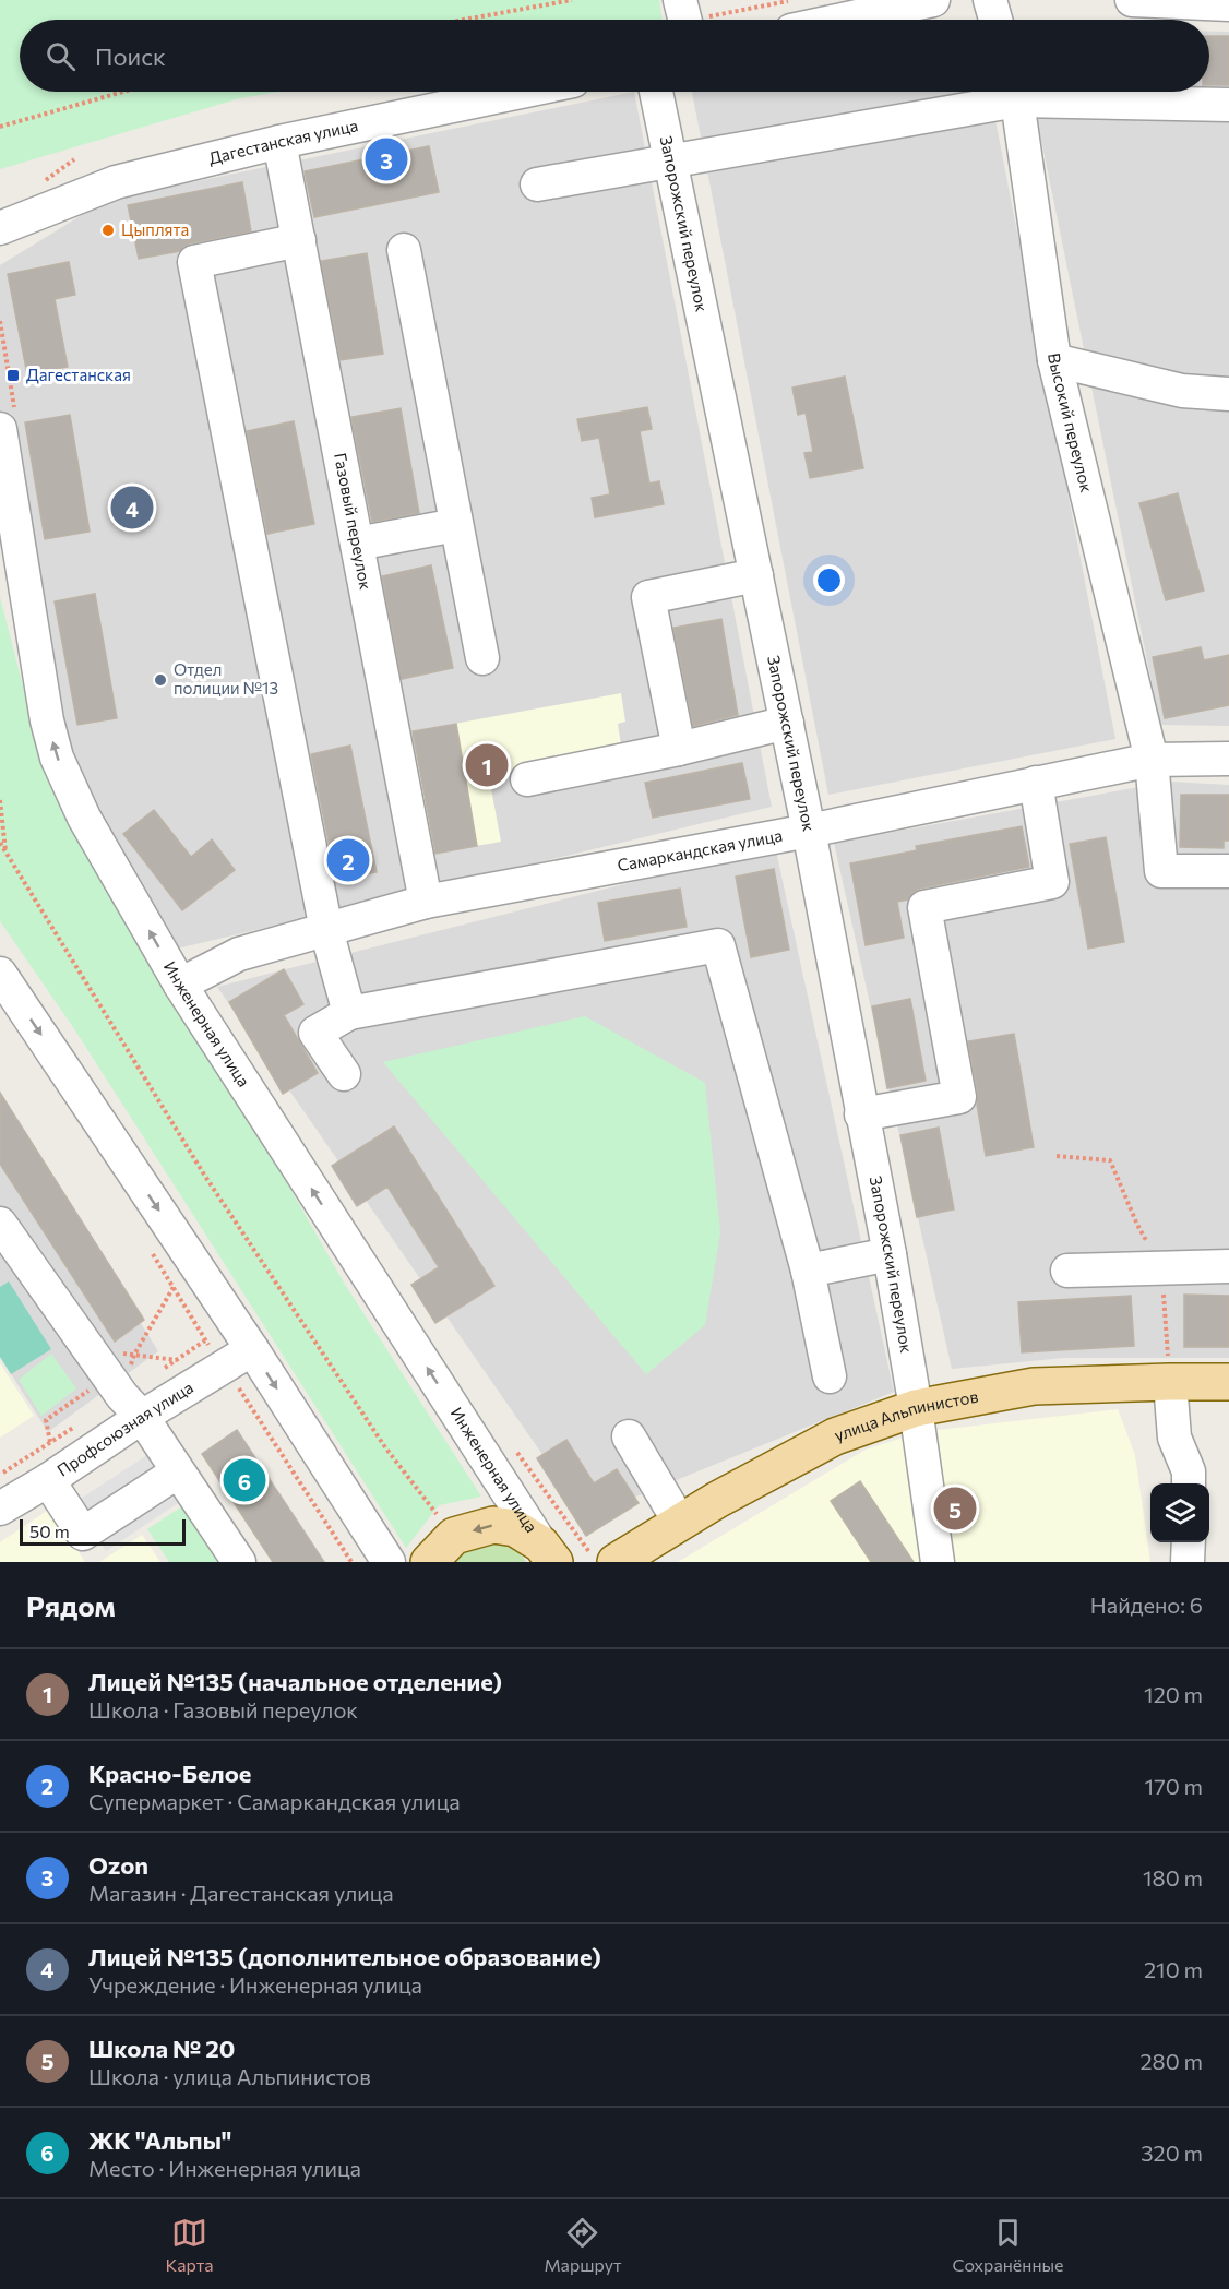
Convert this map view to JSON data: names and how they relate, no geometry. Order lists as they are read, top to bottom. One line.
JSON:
{"streets":{"main road":["улица Альпинистов"],"street":["Дагестанская улица","Запорожский переулок","Высокий переулок","Газовый переулок","Самаркандская улица","Инженерная улица","Профсоюзная улица"]},"crossings":[["Дагестанская улица","Газовый переулок"],["Запорожский переулок","Самаркандская улица"],["Запорожский переулок","улица Альпинистов"],["Высокий переулок","Самаркандская улица"],["Газовый переулок","Самаркандская улица"],["Самаркандская улица","Инженерная улица"]],"places":{"other":["Цыплята","Отдел полиции №13"],"transit":["Дагестанская"]},"scale_bar":"50 m","page":{"search":"Поиск","pins":["3","4","1","2","6","5"],"scale":"50 m","heading":["Рядом","Найдено: 6"],"list":[{"mark":"1","name":"Лицей №135 (начальное отделение)","note":"Школа · Газовый переулок","value":"120 m"},{"mark":"2","name":"Красно-Белое","note":"Супермаркет · Самаркандская улица","value":"170 m"},{"mark":"3","name":"Ozon","note":"Магазин · Дагестанская улица","value":"180 m"},{"mark":"4","name":"Лицей №135 (дополнительное образование)","note":"Учреждение · Инженерная улица","value":"210 m"},{"mark":"5","name":"Школа № 20","note":"Школа · улица Альпинистов","value":"280 m"},{"mark":"6","name":"ЖК \"Альпы\"","note":"Место · Инженерная улица","value":"320 m"}],"nav":["Карта","Маршрут","Сохранённые"]}}
